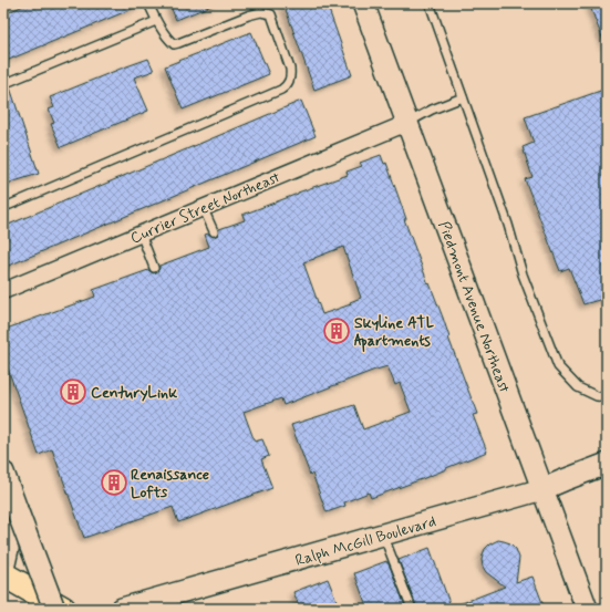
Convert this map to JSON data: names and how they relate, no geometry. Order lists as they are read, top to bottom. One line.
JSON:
{"streets":{"main road":["Piedmont Avenue Northeast","Ralph McGill Boulevard"],"street":["Currier Street Northeast"]},"crossings":[["Currier Street Northeast","Piedmont Avenue Northeast"],["Piedmont Avenue Northeast","Ralph McGill Boulevard"]],"places":{"building":["Skyline ATL Apartments","CenturyLink","Renaissance Lofts"]}}
